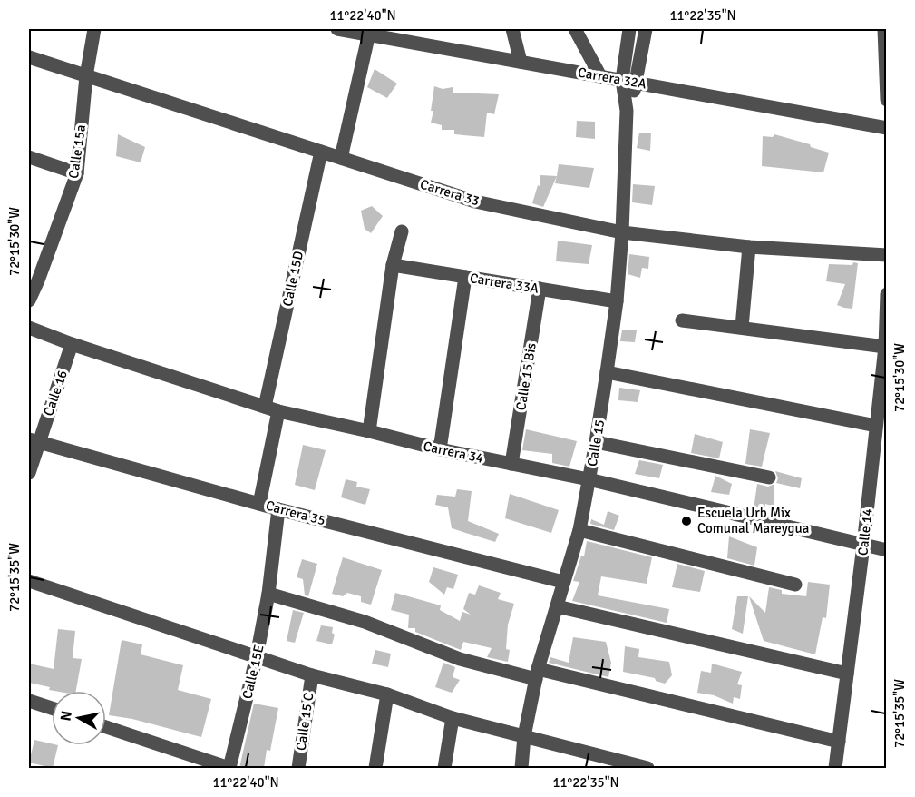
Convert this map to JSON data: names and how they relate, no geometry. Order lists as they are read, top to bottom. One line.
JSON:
{"streets":{"street":["Carrera 32A","Calle 15a","Carrera 33","Calle 15D","Carrera 33A","Calle 15 Bis","Calle 16","Calle 15","Carrera 34","Carrera 35","Calle 14","Calle 15E","Calle 15 C"]},"crossings":[["Carrera 32A","Calle 15"],["Calle 15a","Carrera 33"],["Carrera 33","Calle 15D"],["Carrera 33","Calle 15"],["Calle 15D","Carrera 34"],["Calle 15D","Carrera 35"],["Carrera 33A","Calle 15 Bis"],["Carrera 33A","Calle 15"],["Calle 15 Bis","Carrera 34"],["Calle 16","Carrera 34"],["Calle 16","Carrera 35"],["Calle 15","Carrera 34"],["Calle 15","Carrera 35"],["Carrera 34","Calle 14"],["Carrera 35","Calle 15E"]],"places":["Escuela Urb Mix Comunal Mareygua"],"north":"left","coordinates":["11°22'40\"N","11°22'35\"N","72°15'30\"W","72°15'35\"W"]}
